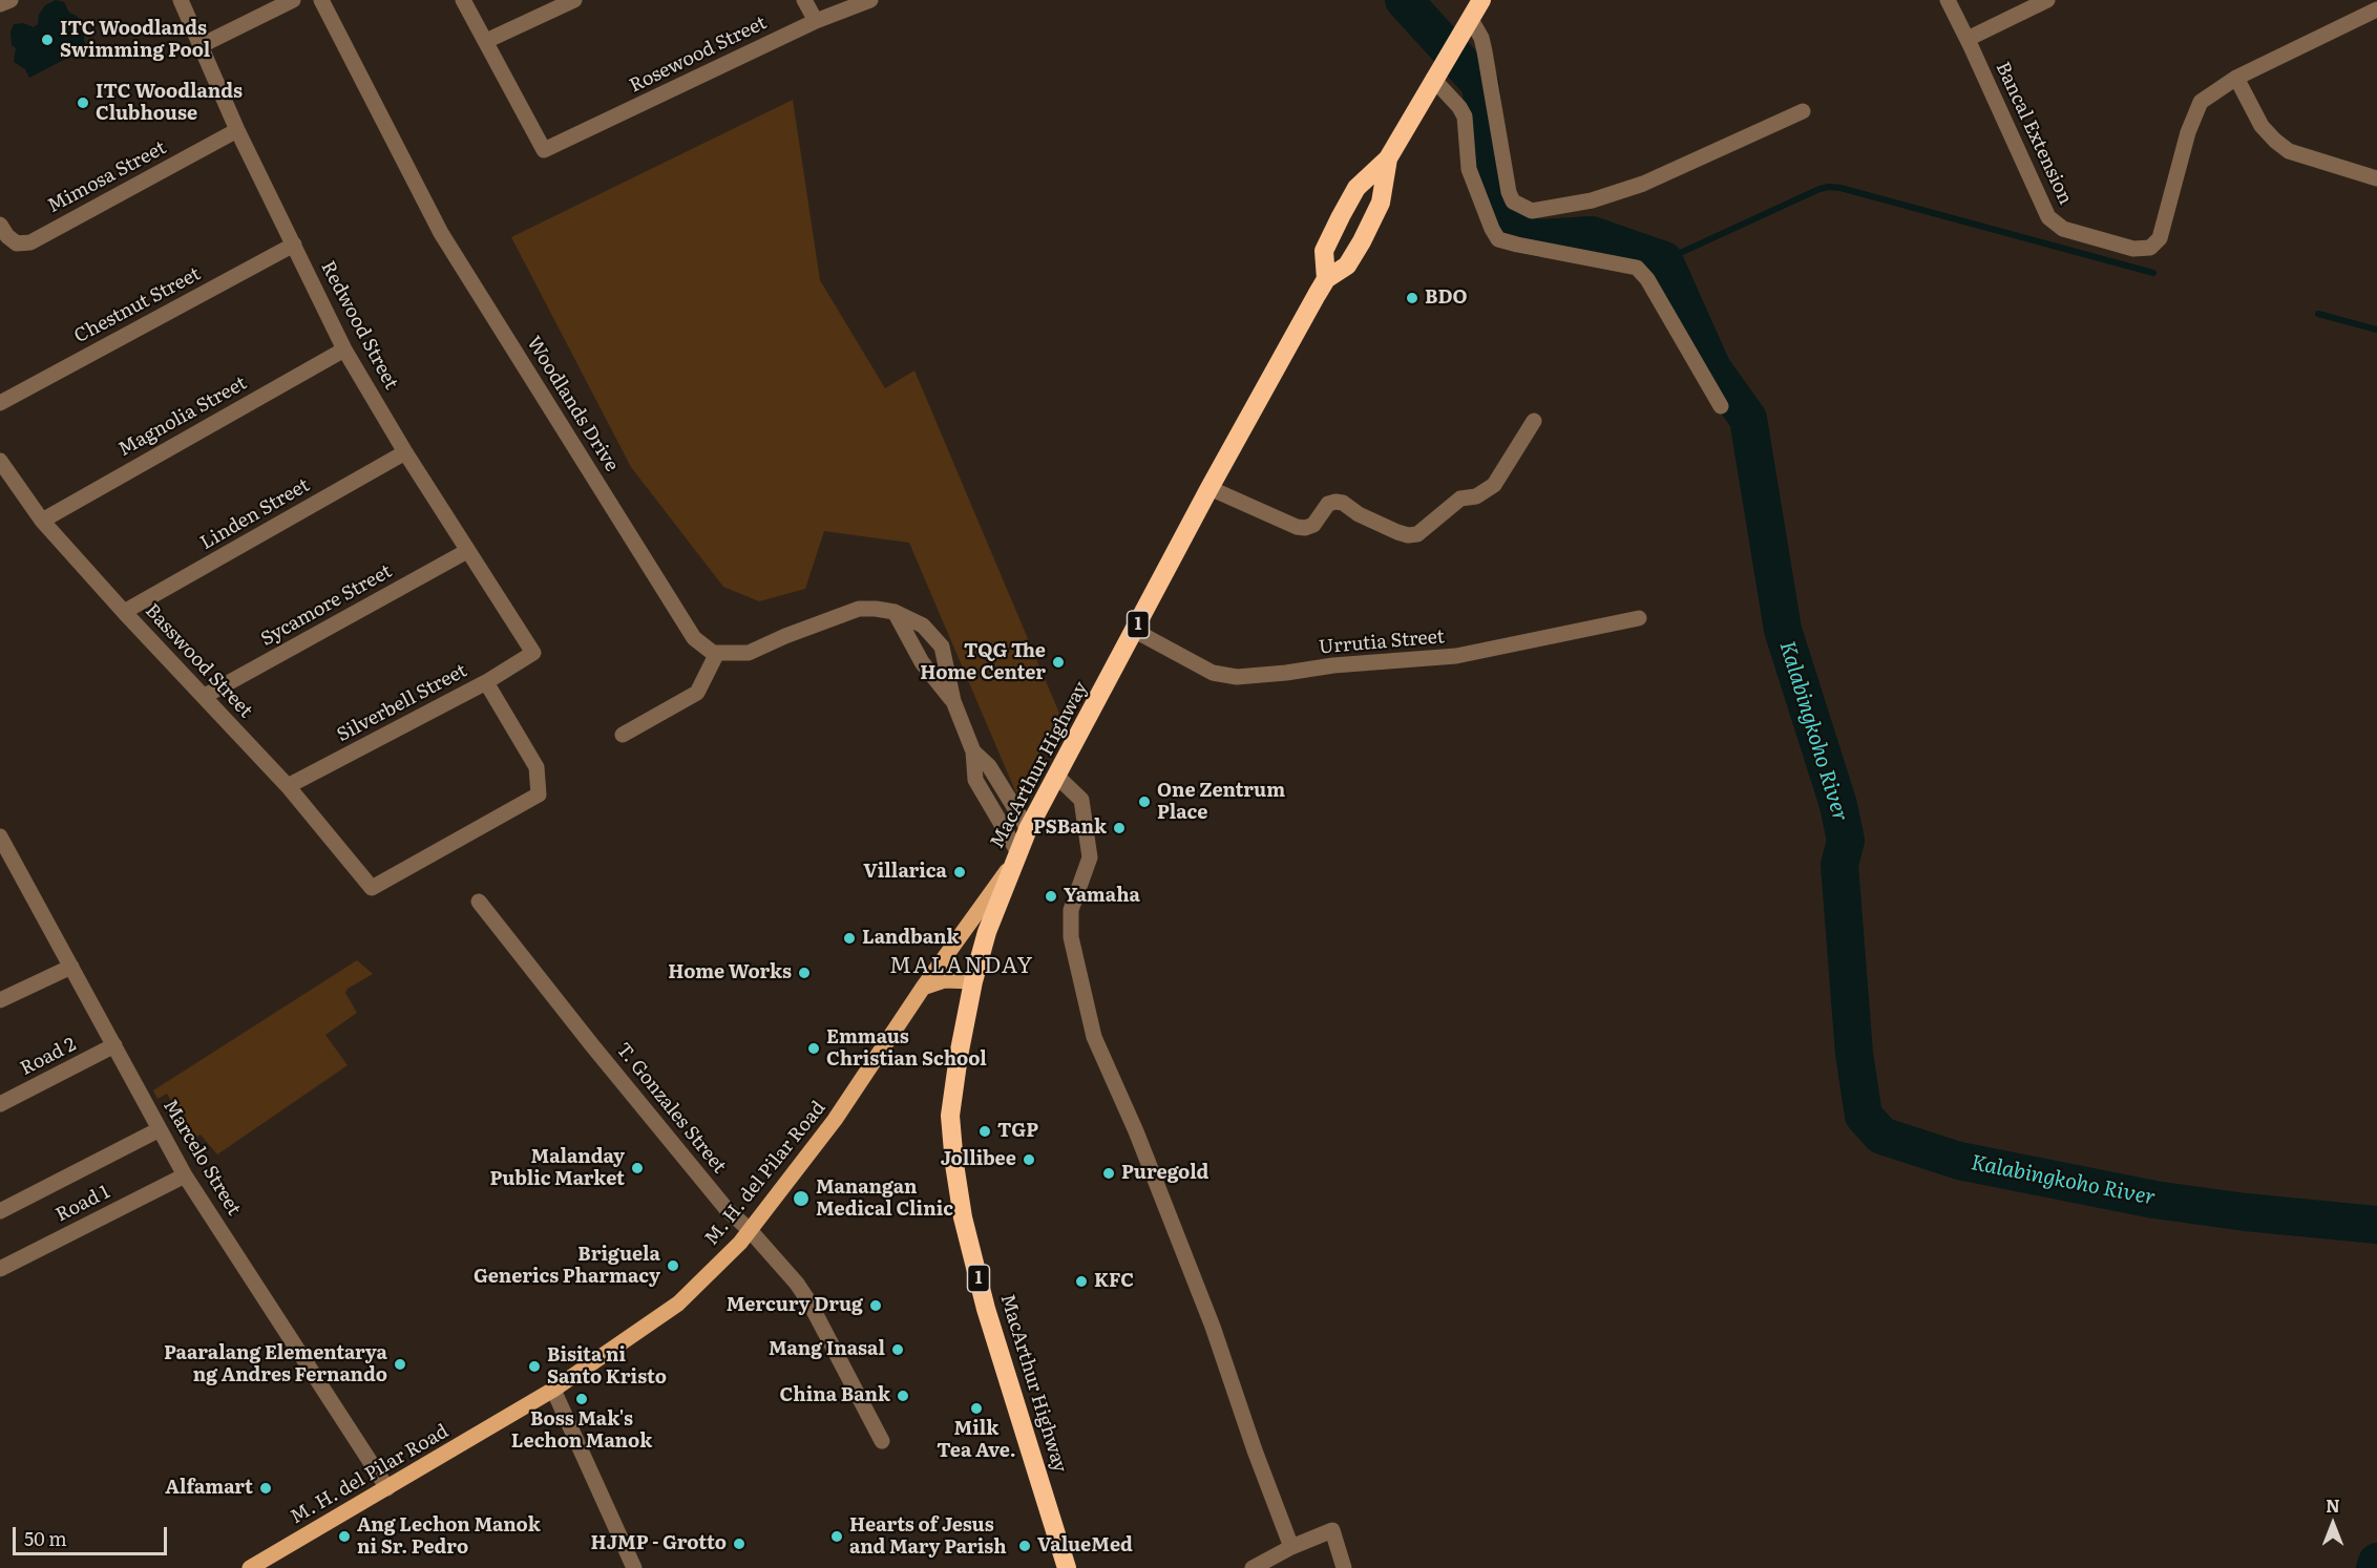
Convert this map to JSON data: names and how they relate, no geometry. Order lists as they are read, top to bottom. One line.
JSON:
{"streets":{"highway":["1","MacArthur Highway"],"main road":["M. H. del Pilar Road"],"street":["Rosewood Street","Bancal Extension","Mimosa Street","Chestnut Street","Redwood Street","Woodlands Drive","Magnolia Street","Linden Street","Sycamore Street","Urrutia Street","Basswood Street","Silverbell Street","Road 2","T. Gonzales Street","Marcelo Street","Road 1"]},"crossings":[["Mimosa Street","Redwood Street"],["Chestnut Street","Redwood Street"],["Redwood Street","Magnolia Street"],["Redwood Street","Linden Street"],["Redwood Street","Sycamore Street"],["Redwood Street","Silverbell Street"],["Magnolia Street","Basswood Street"],["Linden Street","Basswood Street"],["Sycamore Street","Basswood Street"],["Urrutia Street","MacArthur Highway"],["Basswood Street","Silverbell Street"],["MacArthur Highway","M. H. del Pilar Road"],["Road 2","Marcelo Street"],["T. Gonzales Street","M. H. del Pilar Road"],["Marcelo Street","M. H. del Pilar Road"],["Marcelo Street","Road 1"]],"districts":["MALANDAY"],"water":["Kalabingkoho River"],"places":["ITC Woodlands Swimming Pool","ITC Woodlands Clubhouse","BDO","TQG The Home Center","One Zentrum Place","PSBank","Villarica","Yamaha","Landbank","Home Works","Emmaus Christian School","TGP","Jollibee","Malanday Public Market","Puregold","Manangan Medical Clinic","Briguela Generics Pharmacy","KFC","Mercury Drug","Mang Inasal","Paaralang Elementarya ng Andres Fernando","Bisita ni Santo Kristo","China Bank","Boss Mak's Lechon Manok","Milk Tea Ave.","Alfamart","Ang Lechon Manok ni Sr. Pedro","Hearts of Jesus and Mary Parish","HJMP - Grotto","ValueMed"],"scale_bar":"50 m","north":"top"}
